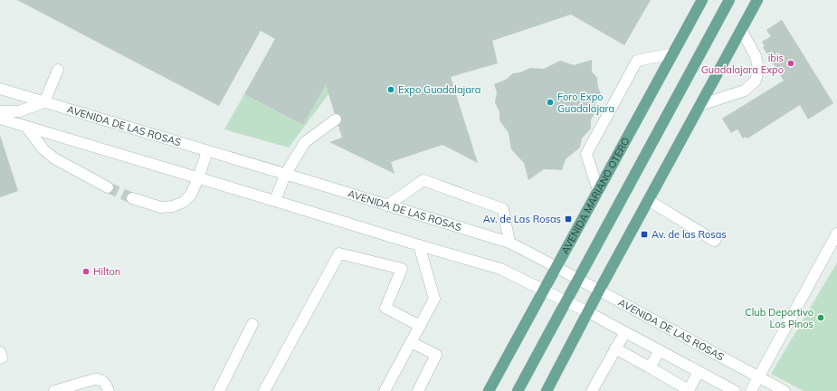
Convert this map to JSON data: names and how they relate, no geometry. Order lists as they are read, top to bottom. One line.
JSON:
{"streets":{"main road":["AVENIDA MARIANO OTERO"],"street":["AVENIDA DE LAS ROSAS"]},"crossings":[["AVENIDA DE LAS ROSAS","AVENIDA MARIANO OTERO"]],"places":{"other":["ibis Guadalajara Expo","Expo Guadalajara","Foro Expo Guadalajara","Hilton","Club Deportivo Los Pinos"],"transit":["Av. de Las Rosas","Av. de las Rosas"]}}
